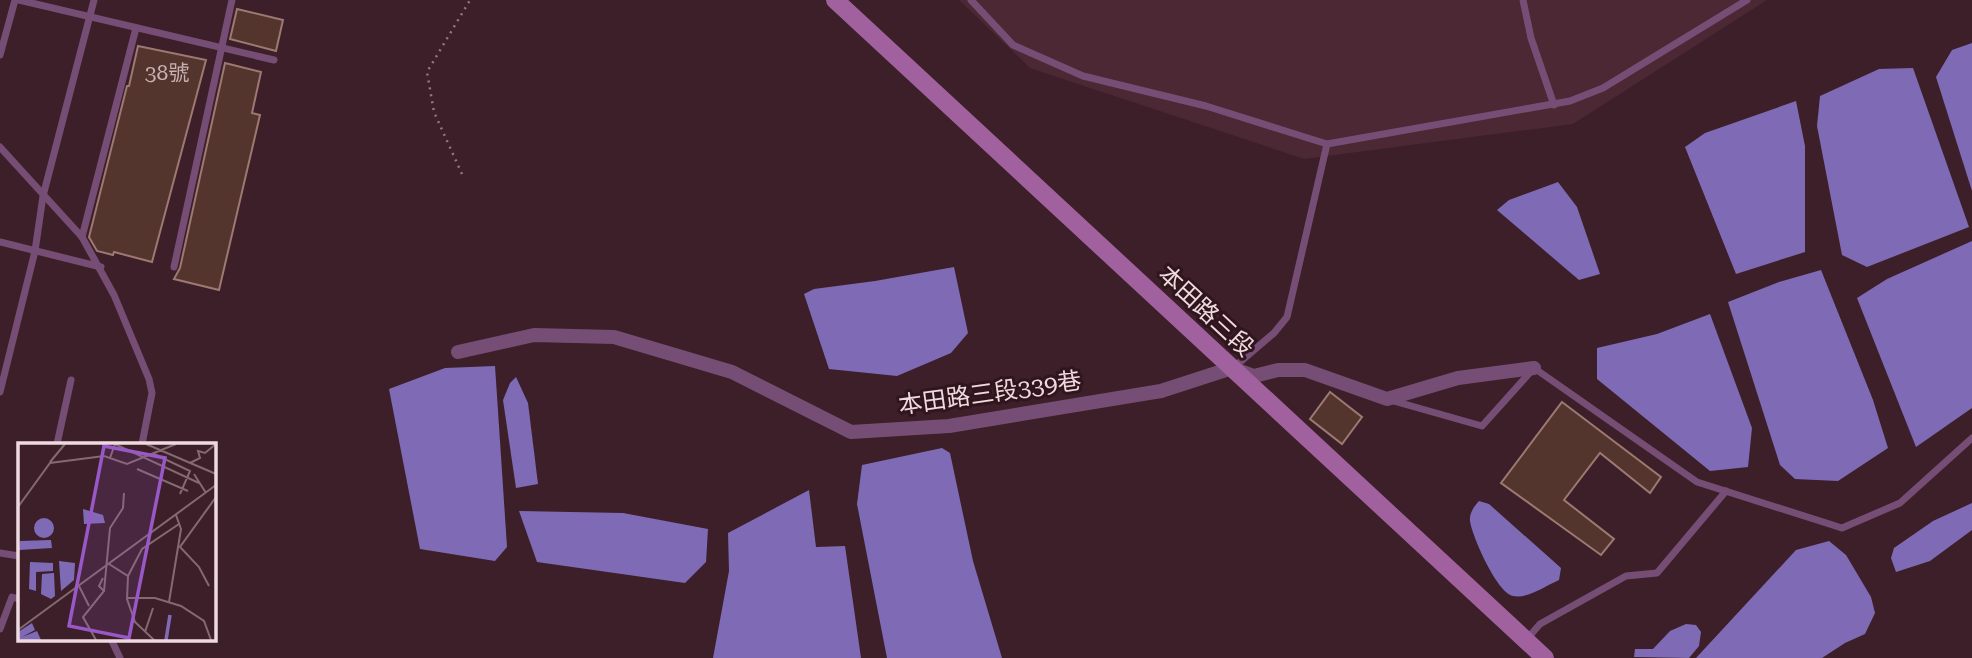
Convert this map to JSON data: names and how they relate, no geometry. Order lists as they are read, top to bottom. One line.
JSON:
{"streets":{"street":["本田路三段","本田路三段339巷"]},"crossings":[["本田路三段","本田路三段339巷"]],"house_numbers":["38號"]}
